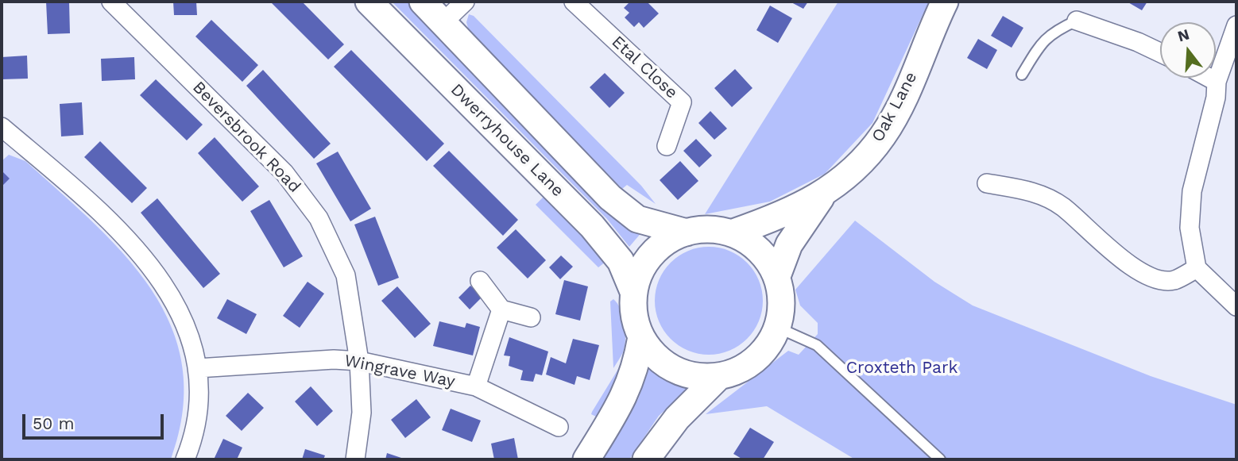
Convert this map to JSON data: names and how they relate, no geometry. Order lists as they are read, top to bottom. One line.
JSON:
{"streets":{"street":["Etal Close","Oak Lane","Beversbrook Road","Dwerryhouse Lane","Wingrave Way"]},"crossings":[["Oak Lane","Dwerryhouse Lane"],["Beversbrook Road","Wingrave Way"]],"parks":["Croxteth Park"],"scale_bar":"50 m","north":"top"}
